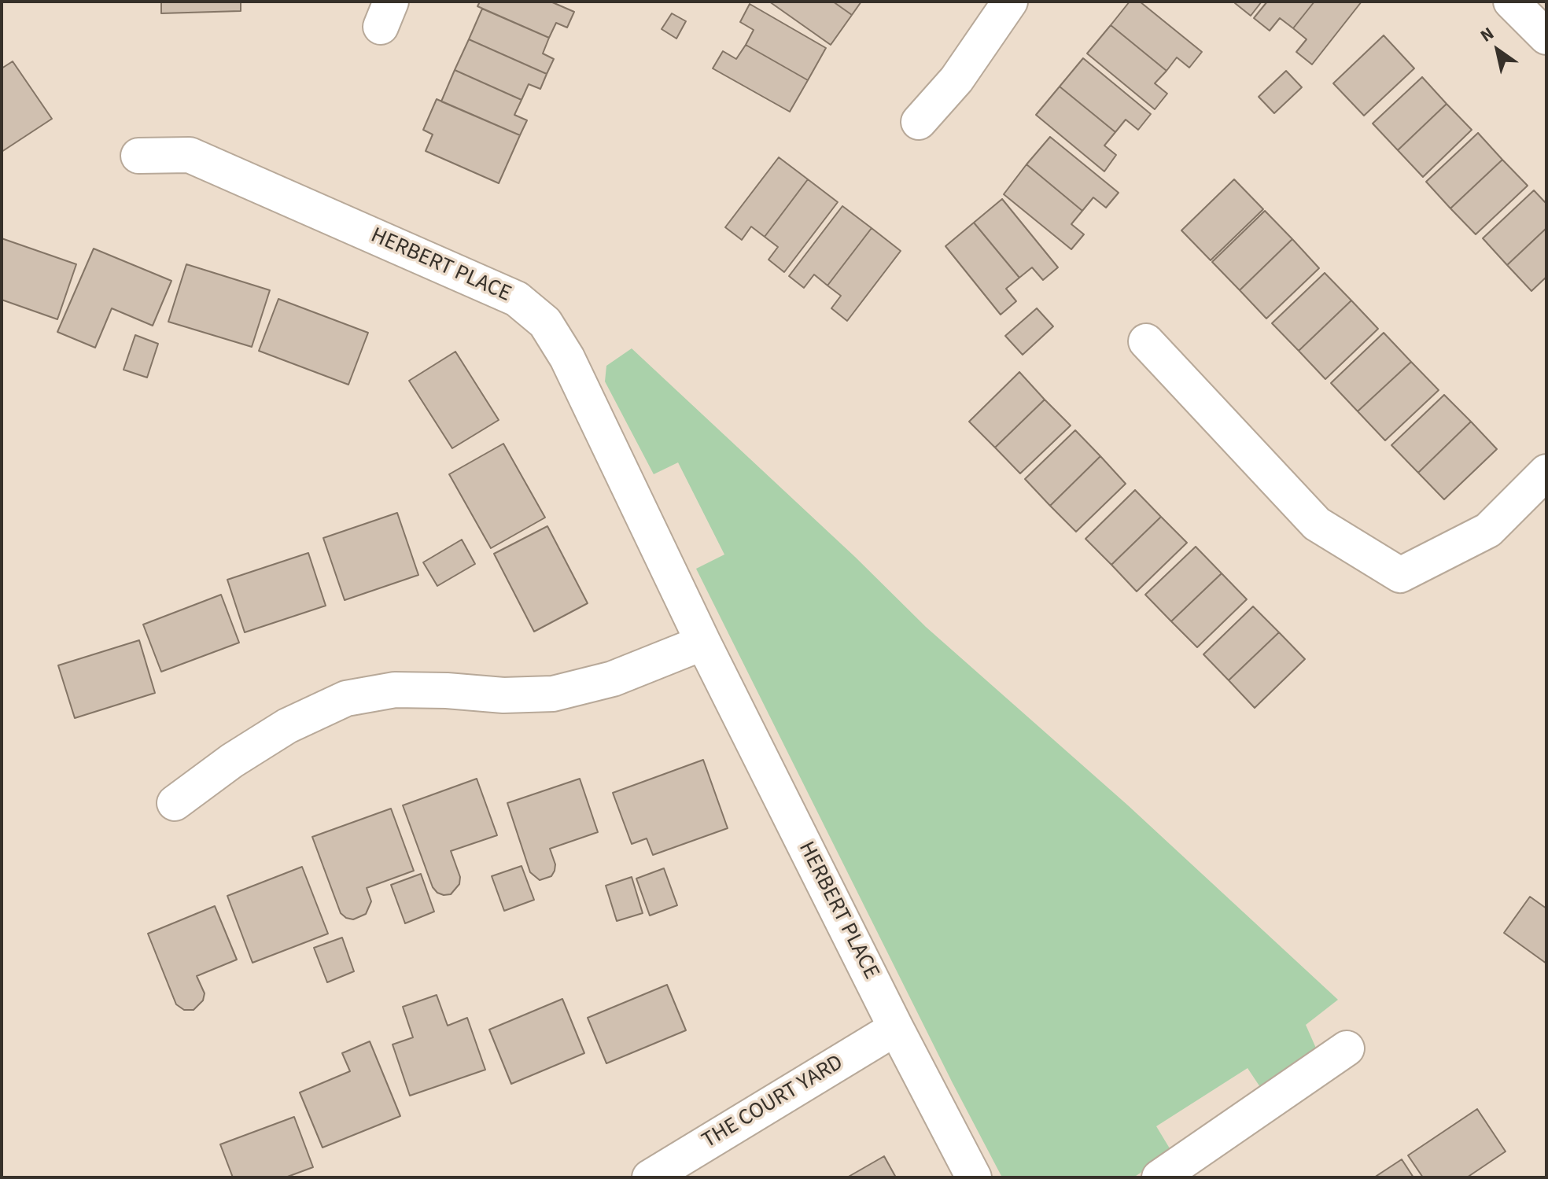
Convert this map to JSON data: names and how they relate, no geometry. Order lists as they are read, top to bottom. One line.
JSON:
{"streets":{"street":["HERBERT PLACE","THE COURT YARD"]},"crossings":[["HERBERT PLACE","THE COURT YARD"]],"north":"top left"}
